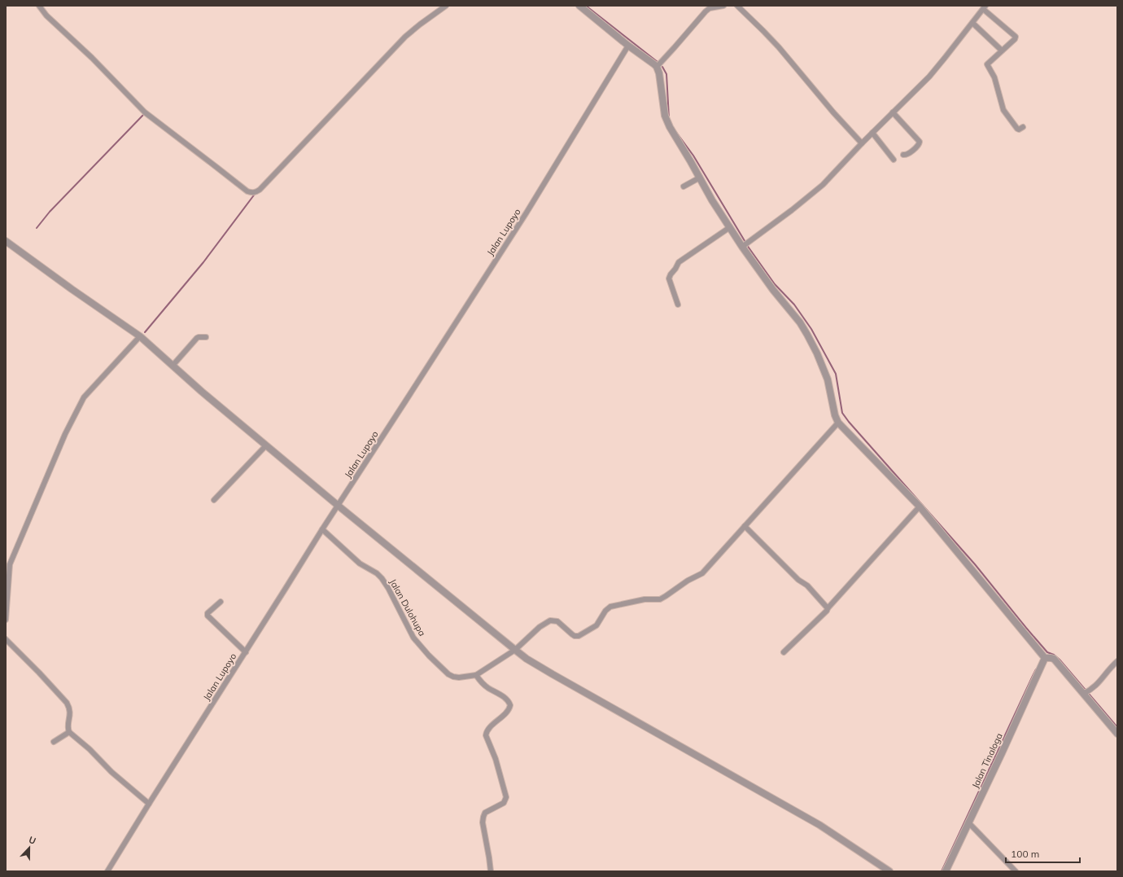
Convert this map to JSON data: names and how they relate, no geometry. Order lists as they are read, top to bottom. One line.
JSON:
{"streets":{"street":["Jalan Lupoyo","Jalan Dulohupa","Jalan Tinaloga"]},"crossings":[["Jalan Lupoyo","Jalan Dulohupa"]],"scale_bar":"100 m","north":"top"}
